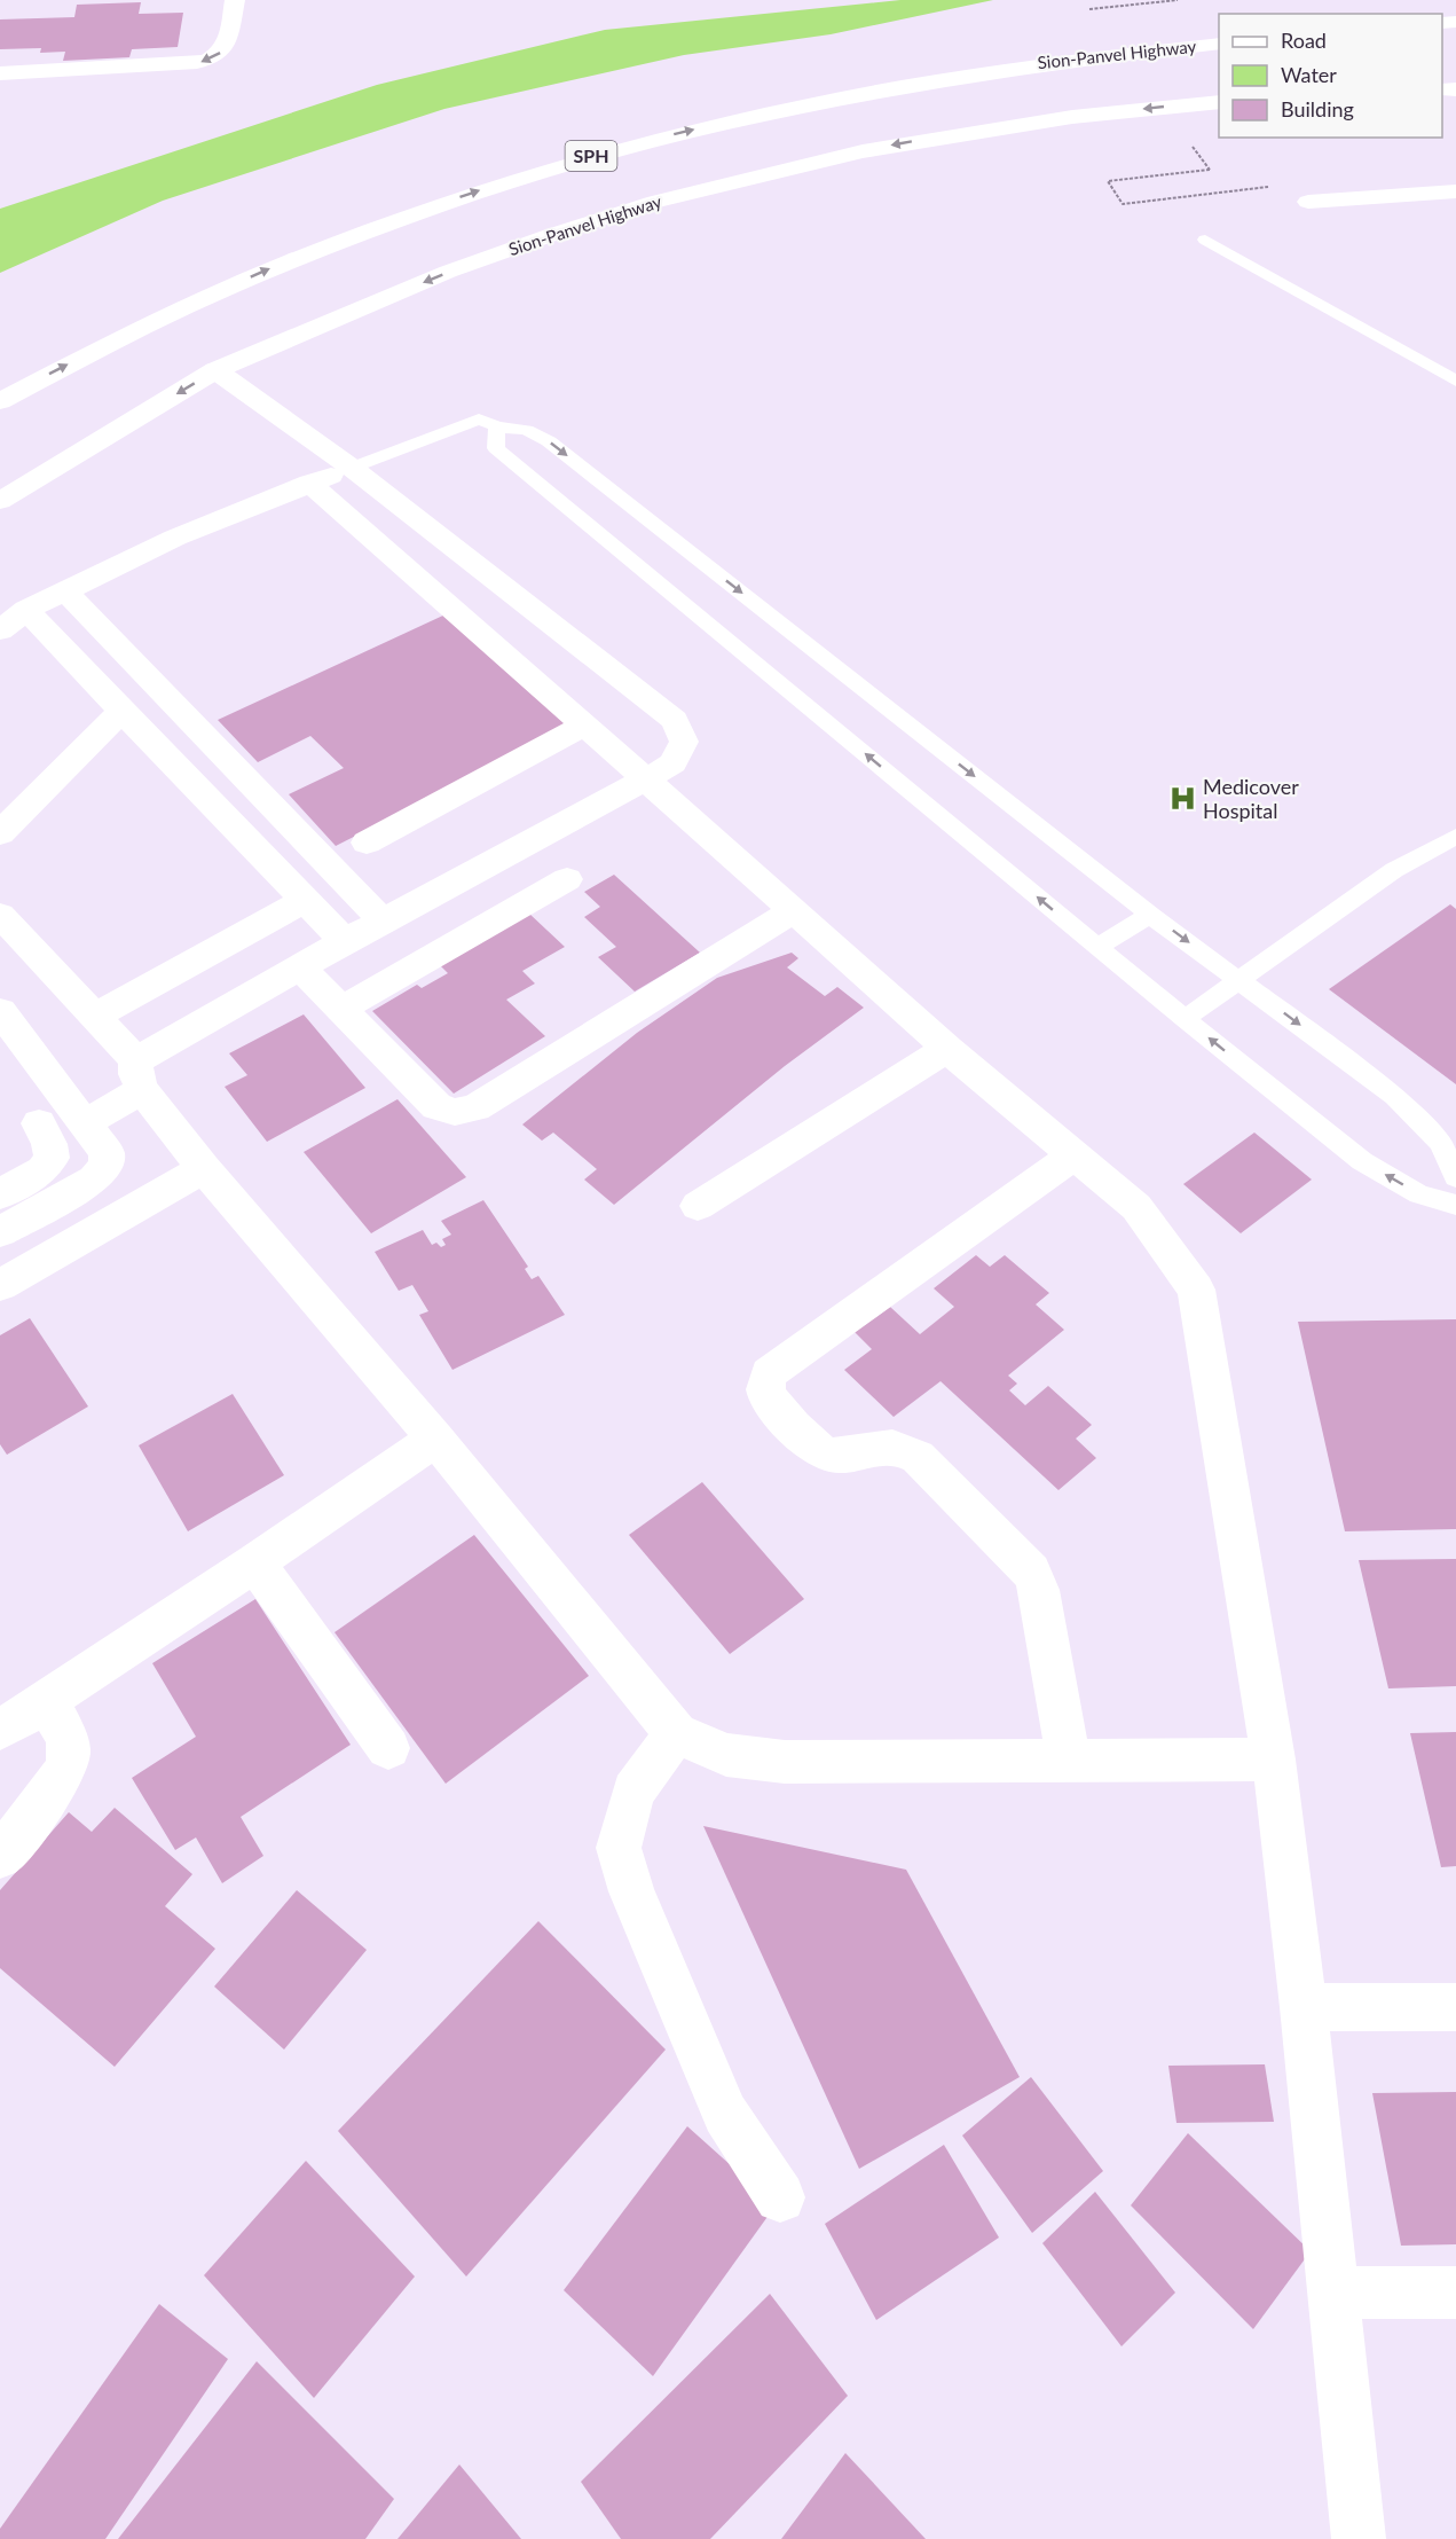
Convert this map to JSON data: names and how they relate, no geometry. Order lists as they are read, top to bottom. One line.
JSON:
{"streets":{"main road":["Sion-Panvel Highway","SPH"]},"places":{"hospital":["Medicover Hospital"]},"legend":["Road","Water","Building"]}
